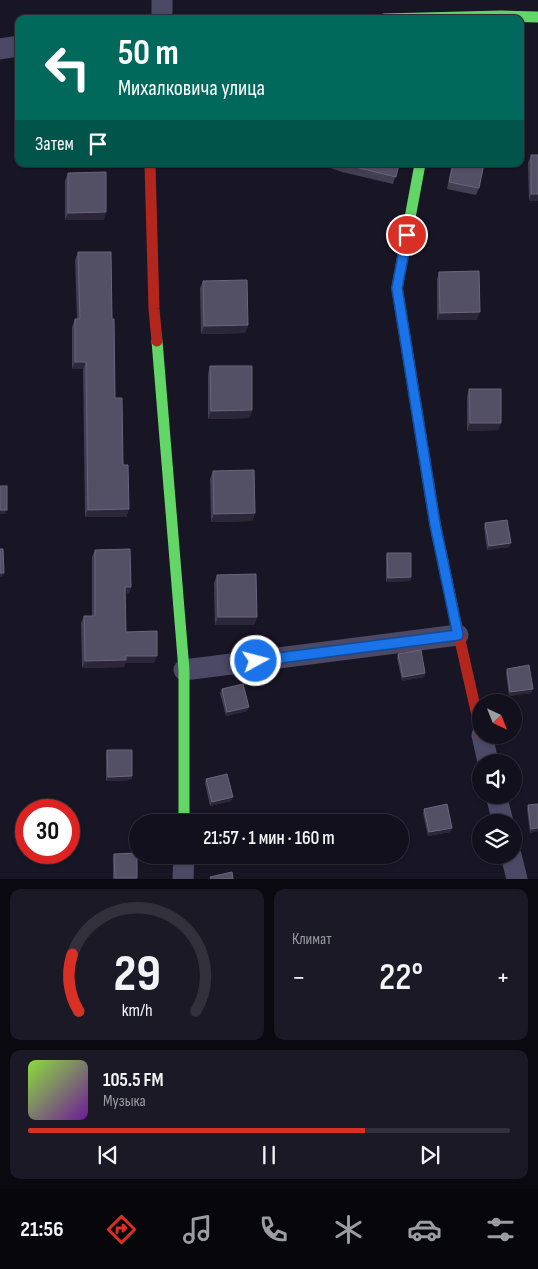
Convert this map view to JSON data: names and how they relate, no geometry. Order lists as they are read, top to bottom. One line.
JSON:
{"north":"bottom right","page":{"turn":["50 m","Михалковича улица"],"then":"Затем","limit":"30","trip":"21:57 · 1 мин · 160 m","tile":"Климат","heat":["−","22°","+"],"song":["105.5 FM","Музыка"],"tabs":"21:56","gauge":["29","km/h"]}}
